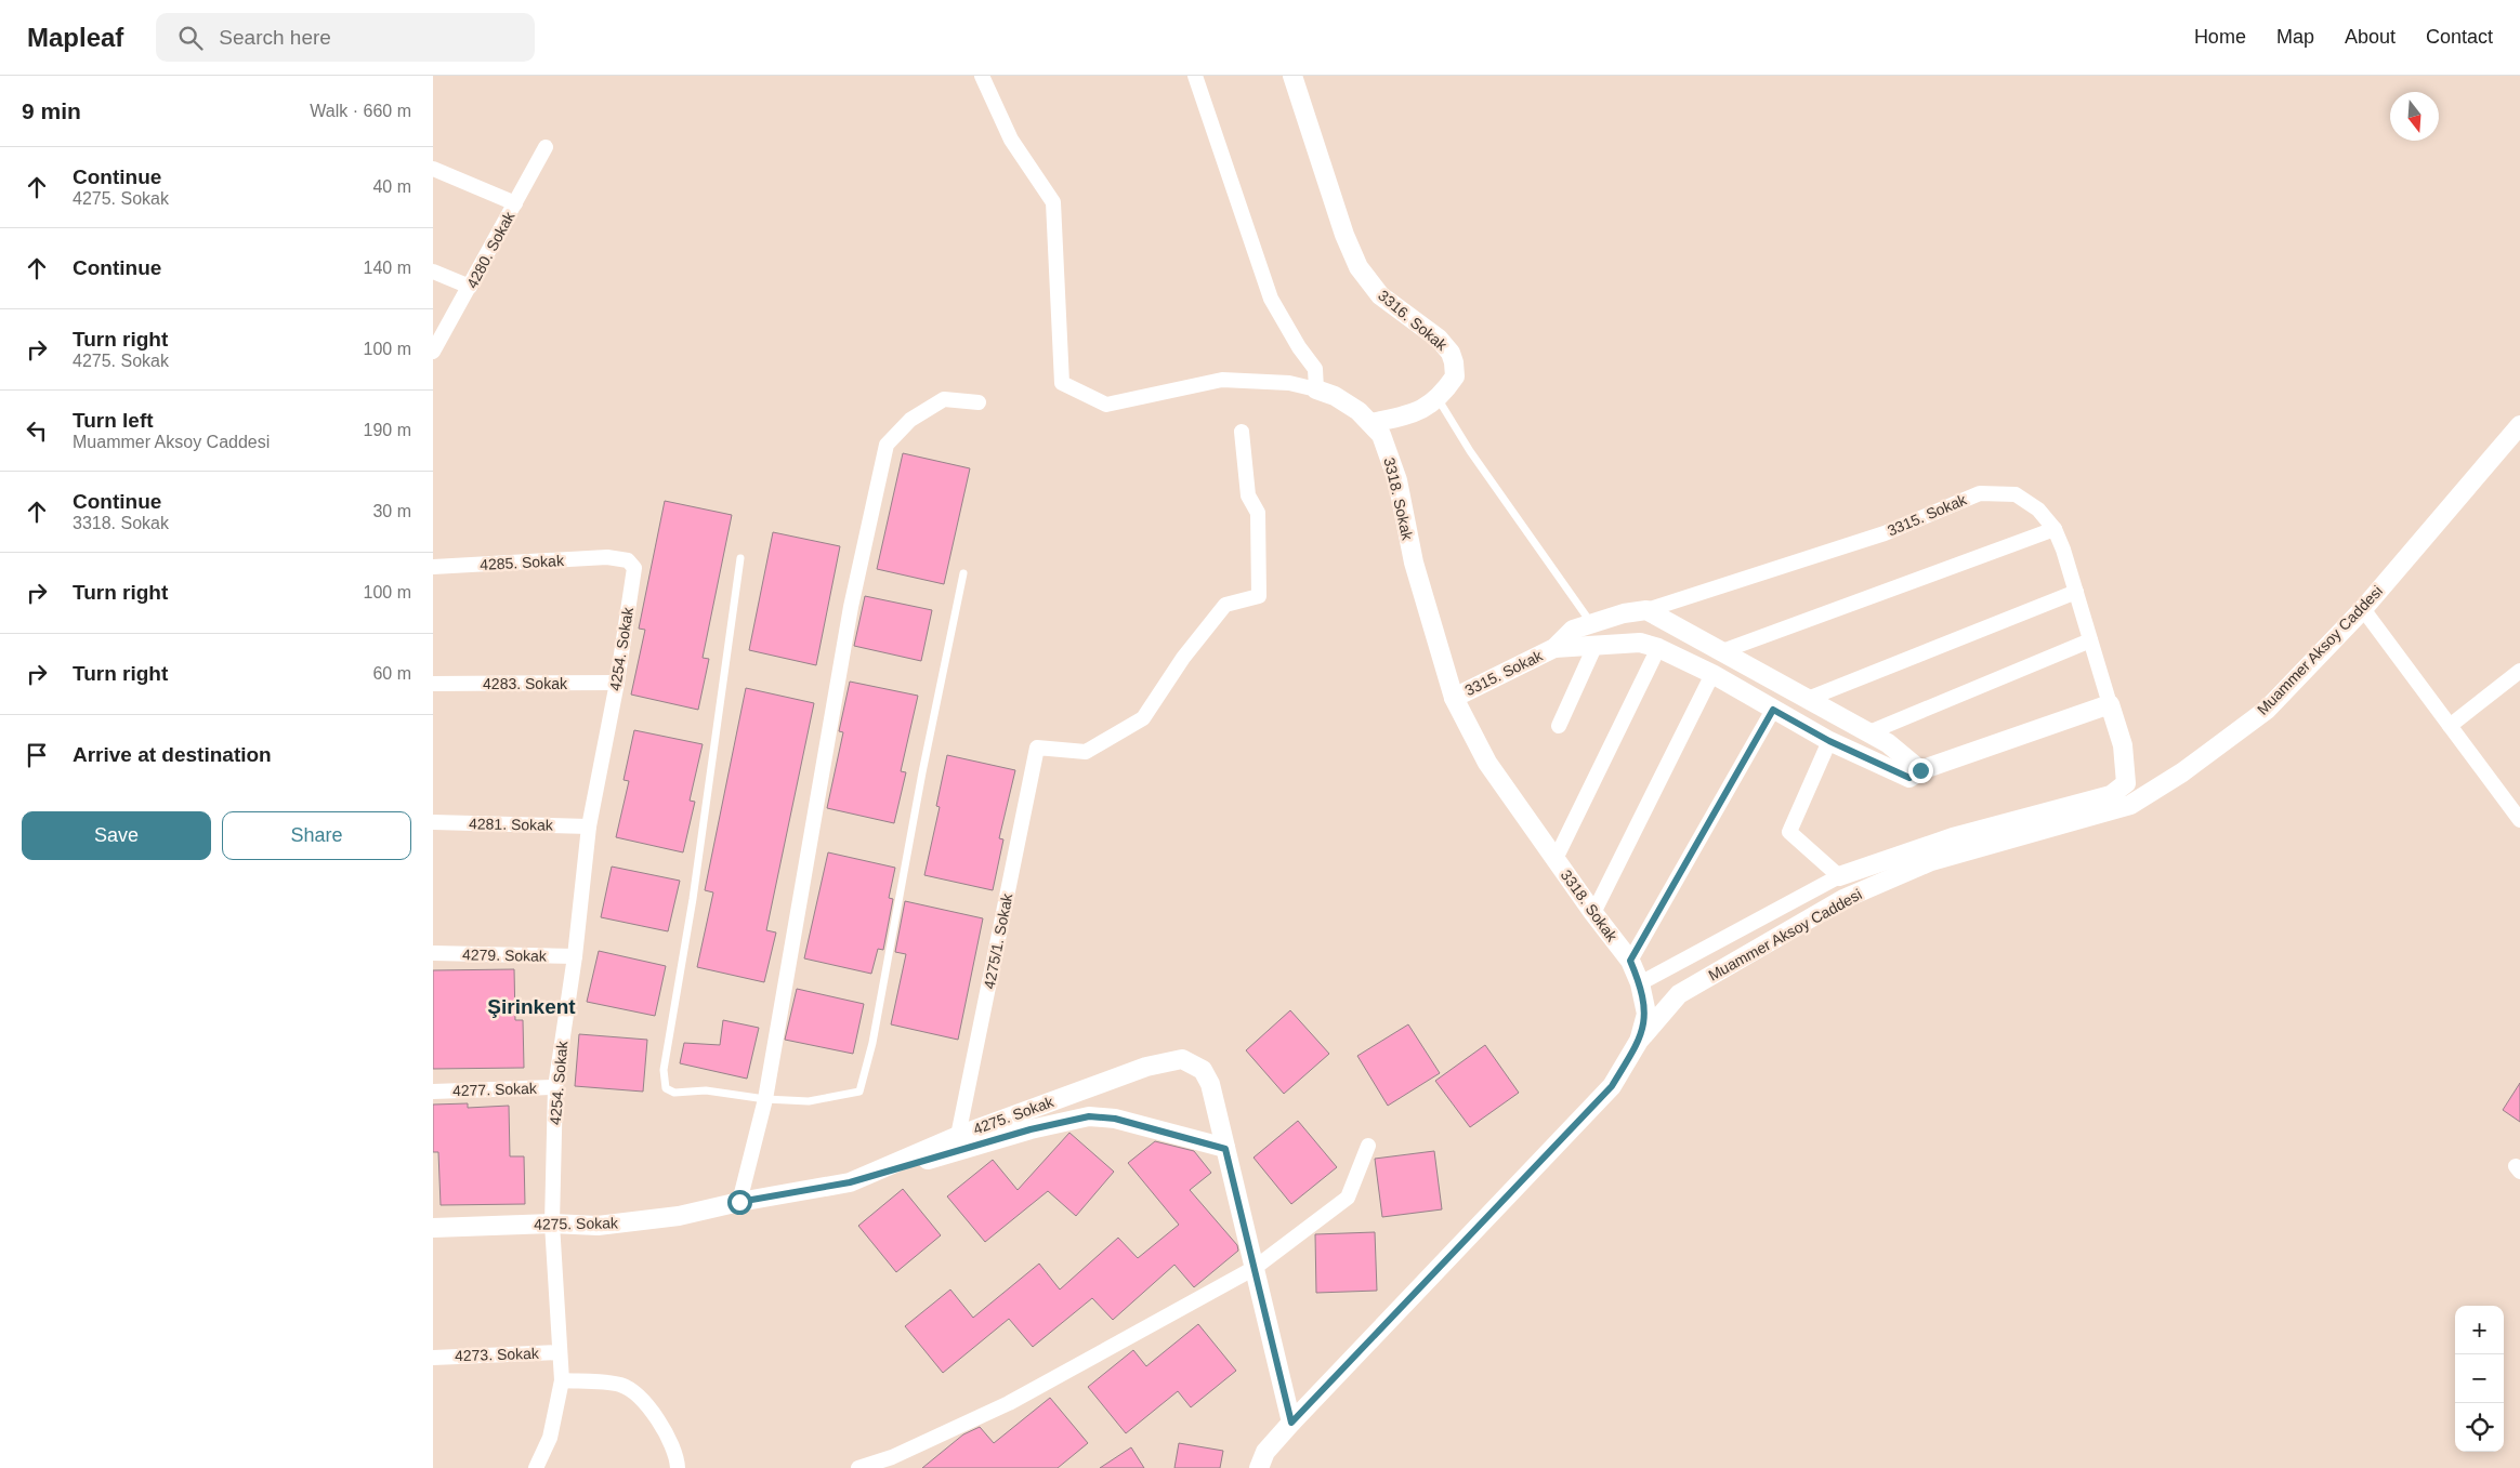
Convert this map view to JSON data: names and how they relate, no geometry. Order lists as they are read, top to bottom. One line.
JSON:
{"streets":{"street":["4280. Sokak","3316. Sokak","3318. Sokak","3315. Sokak","4285. Sokak","4254. Sokak","Muammer Aksoy Caddesi","4283. Sokak","4281. Sokak","4275/1. Sokak","4279. Sokak","4277. Sokak","4275. Sokak","4273. Sokak"]},"crossings":[["3318. Sokak","3315. Sokak"],["3318. Sokak","Muammer Aksoy Caddesi"],["4285. Sokak","4254. Sokak"],["4254. Sokak","4283. Sokak"],["4254. Sokak","4281. Sokak"],["4254. Sokak","4279. Sokak"],["4254. Sokak","4277. Sokak"],["4254. Sokak","4275. Sokak"],["4254. Sokak","4273. Sokak"],["Muammer Aksoy Caddesi","4275. Sokak"],["4275/1. Sokak","4275. Sokak"]],"districts":["Şirinkent"],"north":"bottom","page":{"header":"Mapleaf","search":"Search here","nav":["Home","Map","About","Contact"],"heading":["9 min","Walk · 660 m"],"list":[["Continue","4275. Sokak","40 m"],["Continue","140 m"],["Turn right","4275. Sokak","100 m"],["Turn left","Muammer Aksoy Caddesi","190 m"],["Continue","3318. Sokak","30 m"],["Turn right","100 m"],["Turn right","60 m"],"Arrive at destination"],"buttons":["Save","Share"],"map_buttons":["+","−"]}}
